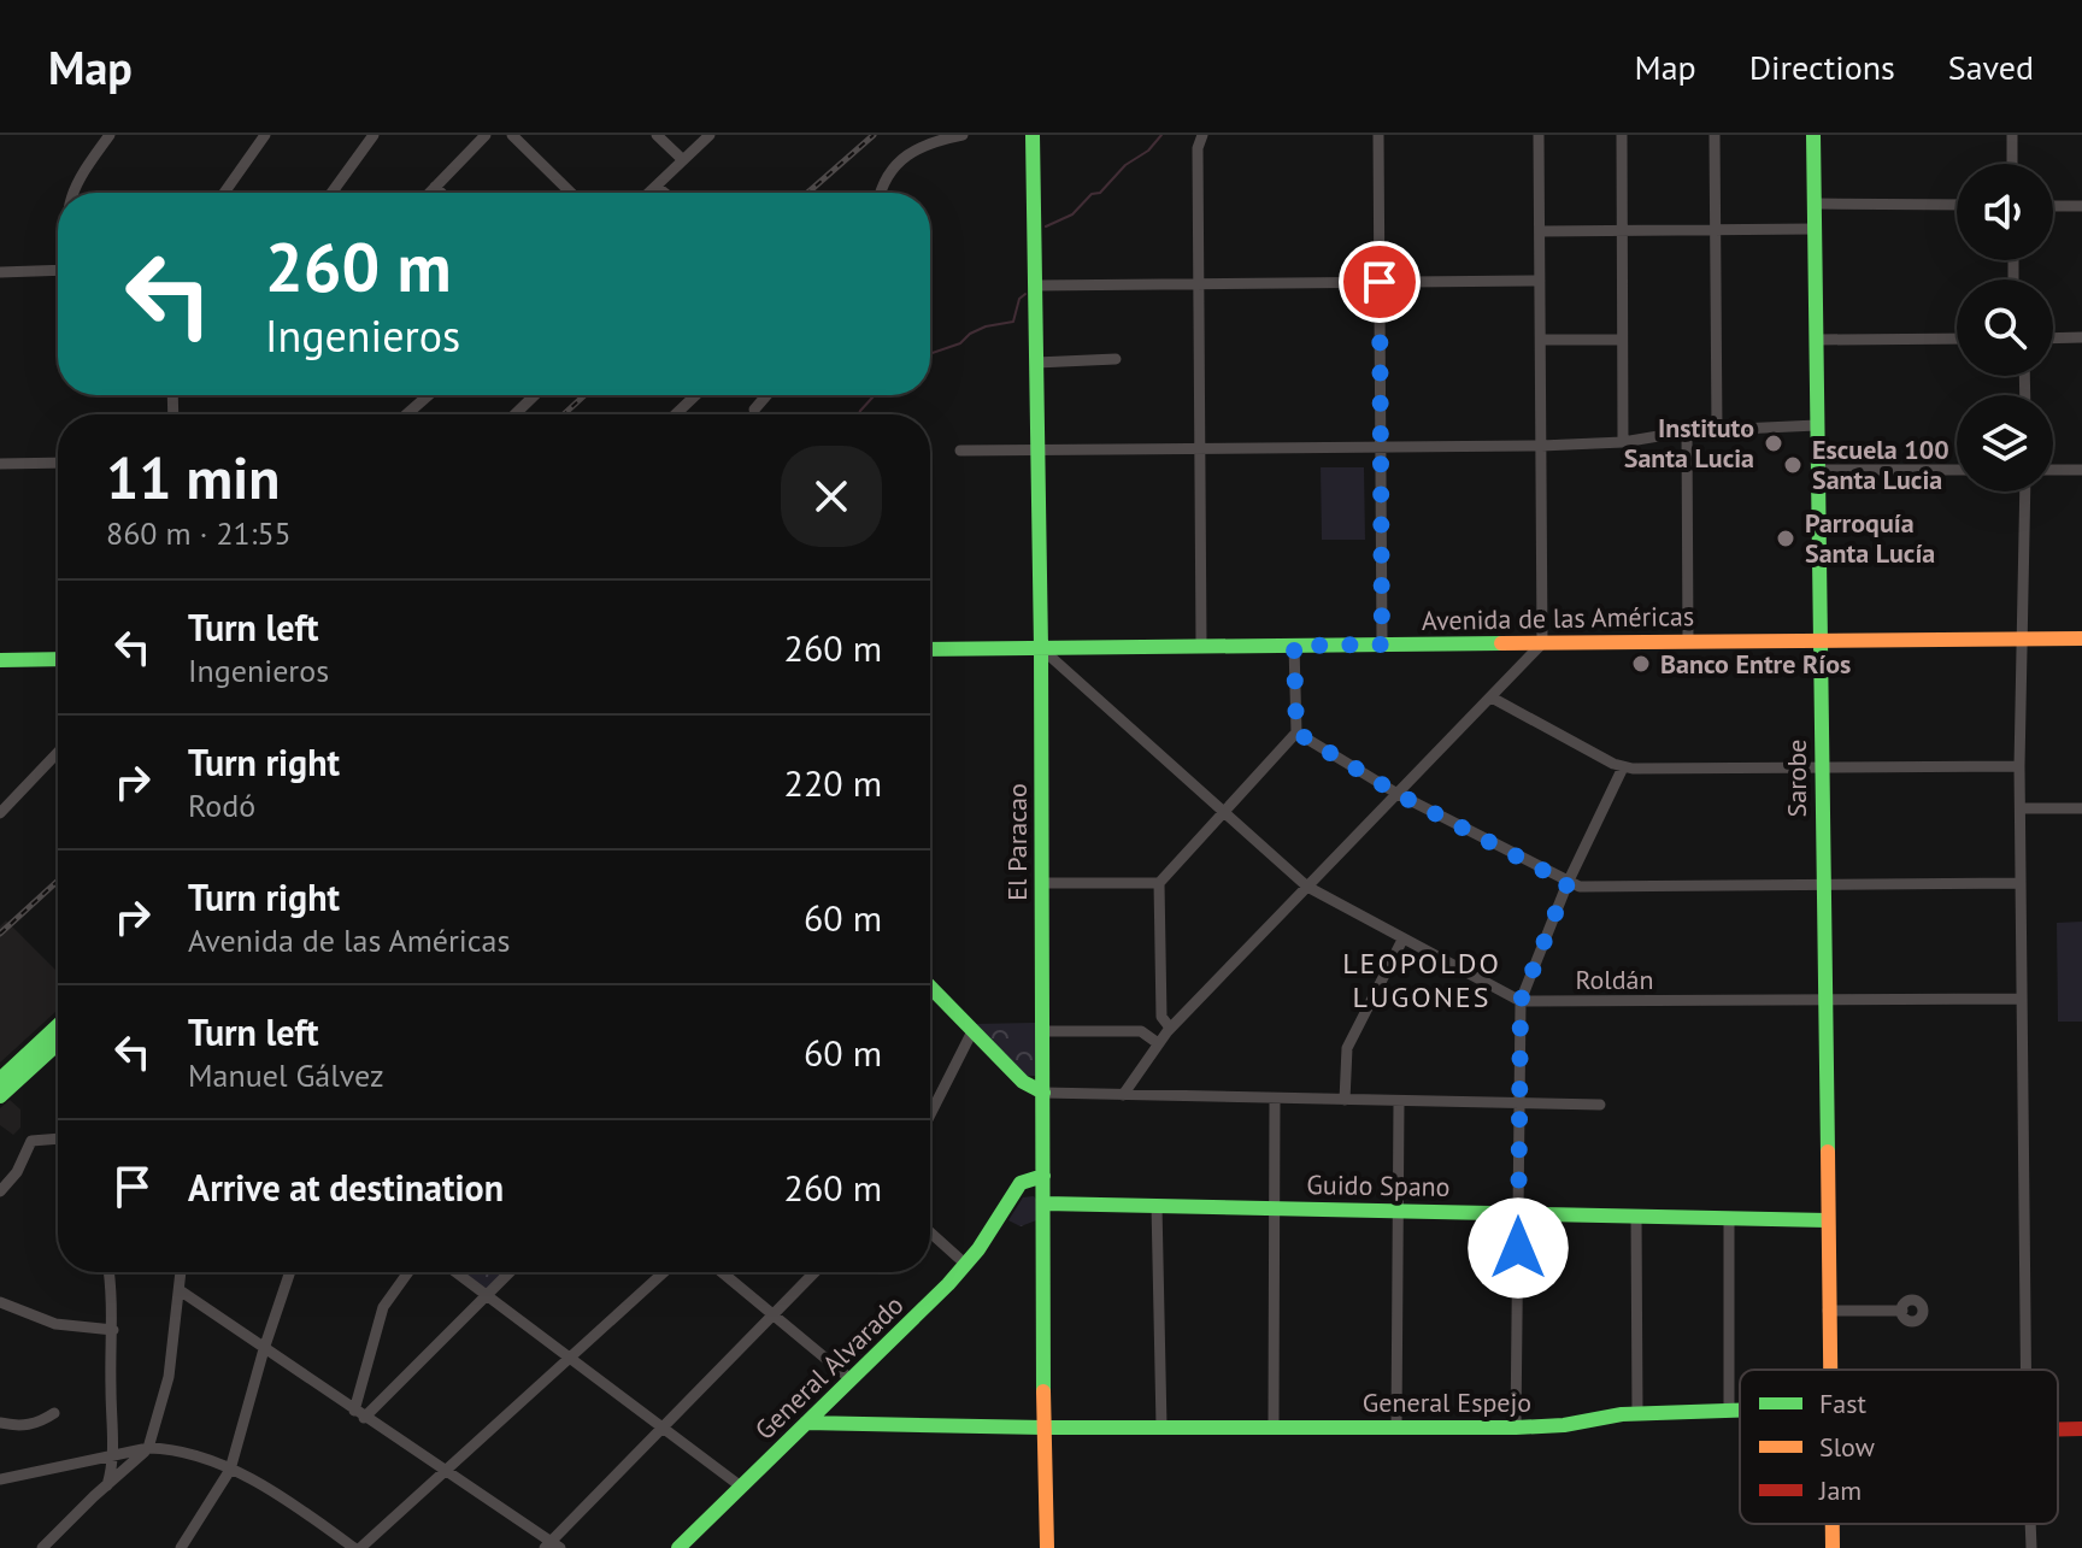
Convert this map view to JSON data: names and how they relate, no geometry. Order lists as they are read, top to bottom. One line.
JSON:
{"streets":{"main road":["Avenida de las Américas","Sarobe","El Paracao","Guido Spano","General Alvarado","General Espejo"],"street":["Roldán"]},"crossings":[["Avenida de las Américas","Sarobe"],["Avenida de las Américas","El Paracao"],["Avenida de las Américas","Roldán"],["Sarobe","Roldán"],["Sarobe","Guido Spano"],["El Paracao","Roldán"],["El Paracao","Guido Spano"],["El Paracao","General Alvarado"],["El Paracao","General Espejo"],["General Alvarado","General Espejo"]],"districts":["LEOPOLDO LUGONES"],"places":["Instituto Santa Lucia","Escuela 100 Santa Lucia","Parroquía Santa Lucía","Banco Entre Ríos"],"legend":["Fast","Slow","Jam"],"page":{"header":"Map","nav":["Map","Directions","Saved"],"turn":["260 m","Ingenieros"],"heading":["11 min","860 m · 21:55"],"list":[{"name":"Turn left","note":"Ingenieros","value":"260 m"},{"name":"Turn right","note":"Rodó","value":"220 m"},{"name":"Turn right","note":"Avenida de las Américas","value":"60 m"},{"name":"Turn left","note":"Manuel Gálvez","value":"60 m"},{"name":"Arrive at destination","value":"260 m"}]}}
